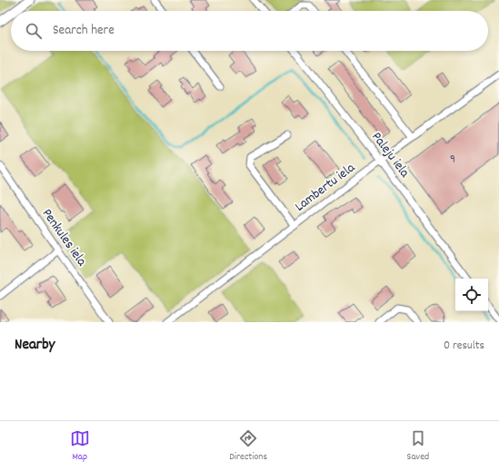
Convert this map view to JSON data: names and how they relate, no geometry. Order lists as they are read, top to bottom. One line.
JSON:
{"streets":{"street":["Paleju iela","Lambertu iela","Penkules iela"]},"crossings":[["Paleju iela","Lambertu iela"]],"house_numbers":["9"],"page":{"search":"Search here","heading":["Nearby","0 results"],"nav":["Map","Directions","Saved"]}}
